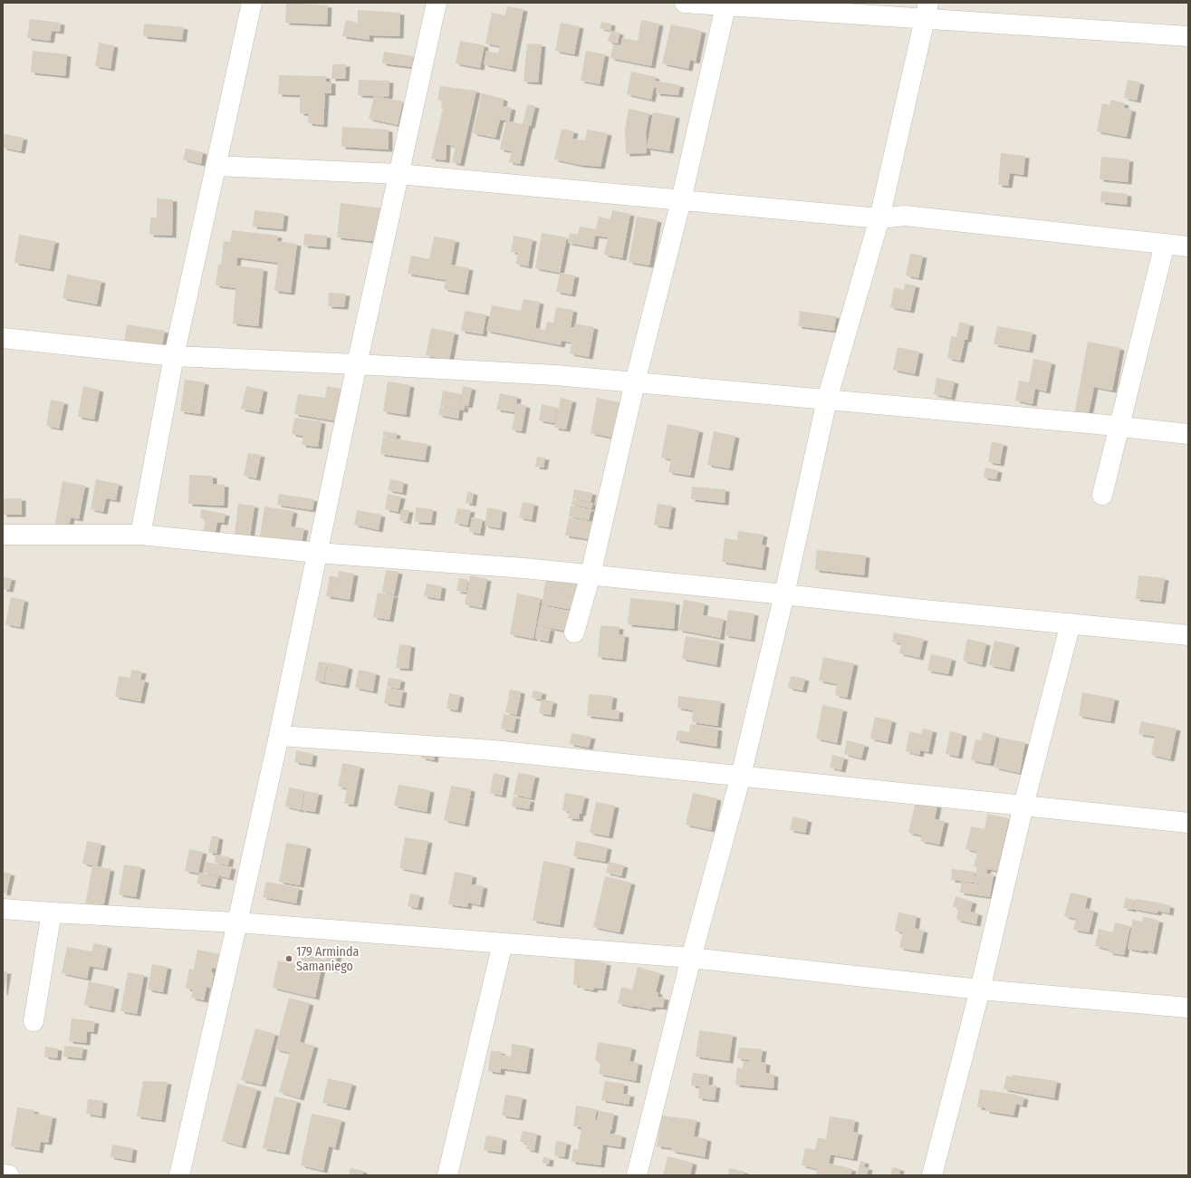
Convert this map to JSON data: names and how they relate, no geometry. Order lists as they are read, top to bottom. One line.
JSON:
{"places":["179 Arminda Samaniego"]}
